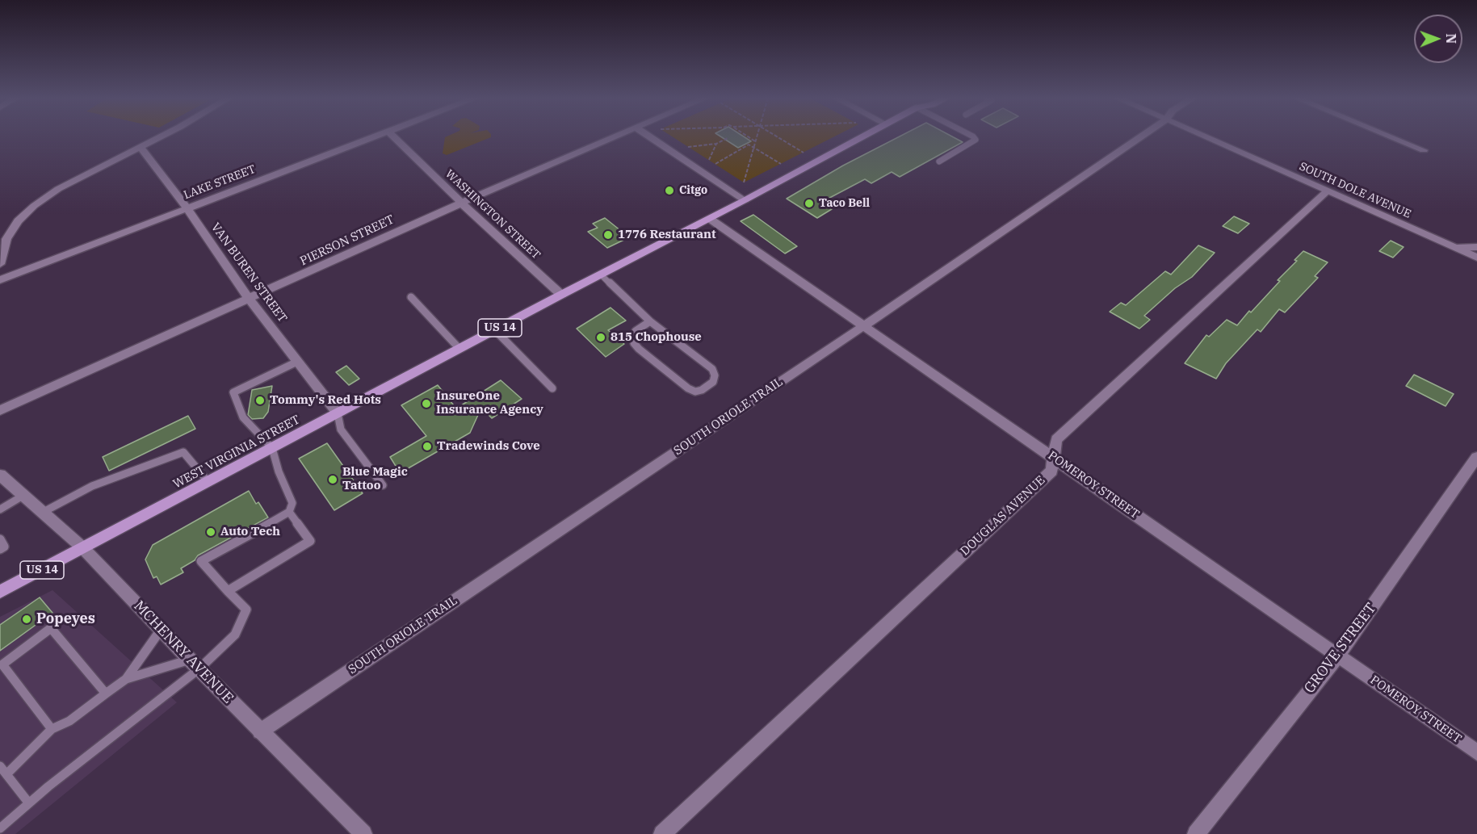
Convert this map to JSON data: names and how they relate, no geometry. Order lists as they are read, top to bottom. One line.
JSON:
{"streets":{"main road":["US 14","WEST VIRGINIA STREET"],"street":["LAKE STREET","SOUTH DOLE AVENUE","WASHINGTON STREET","PIERSON STREET","VAN BUREN STREET","SOUTH ORIOLE TRAIL","POMEROY STREET","DOUGLAS AVENUE","GROVE STREET","MCHENRY AVENUE"]},"crossings":[["LAKE STREET","VAN BUREN STREET"],["SOUTH DOLE AVENUE","DOUGLAS AVENUE"],["WASHINGTON STREET","PIERSON STREET"],["WASHINGTON STREET","WEST VIRGINIA STREET"],["PIERSON STREET","VAN BUREN STREET"],["VAN BUREN STREET","WEST VIRGINIA STREET"],["US 14","WEST VIRGINIA STREET"],["US 14","MCHENRY AVENUE"],["SOUTH ORIOLE TRAIL","POMEROY STREET"],["SOUTH ORIOLE TRAIL","MCHENRY AVENUE"],["WEST VIRGINIA STREET","POMEROY STREET"],["WEST VIRGINIA STREET","MCHENRY AVENUE"],["POMEROY STREET","DOUGLAS AVENUE"],["POMEROY STREET","GROVE STREET"]],"places":["Citgo","Taco Bell","1776 Restaurant","815 Chophouse","Tommy's Red Hots","InsureOne Insurance Agency","Tradewinds Cove","Blue Magic Tattoo","Auto Tech","Popeyes"],"north":"right"}
